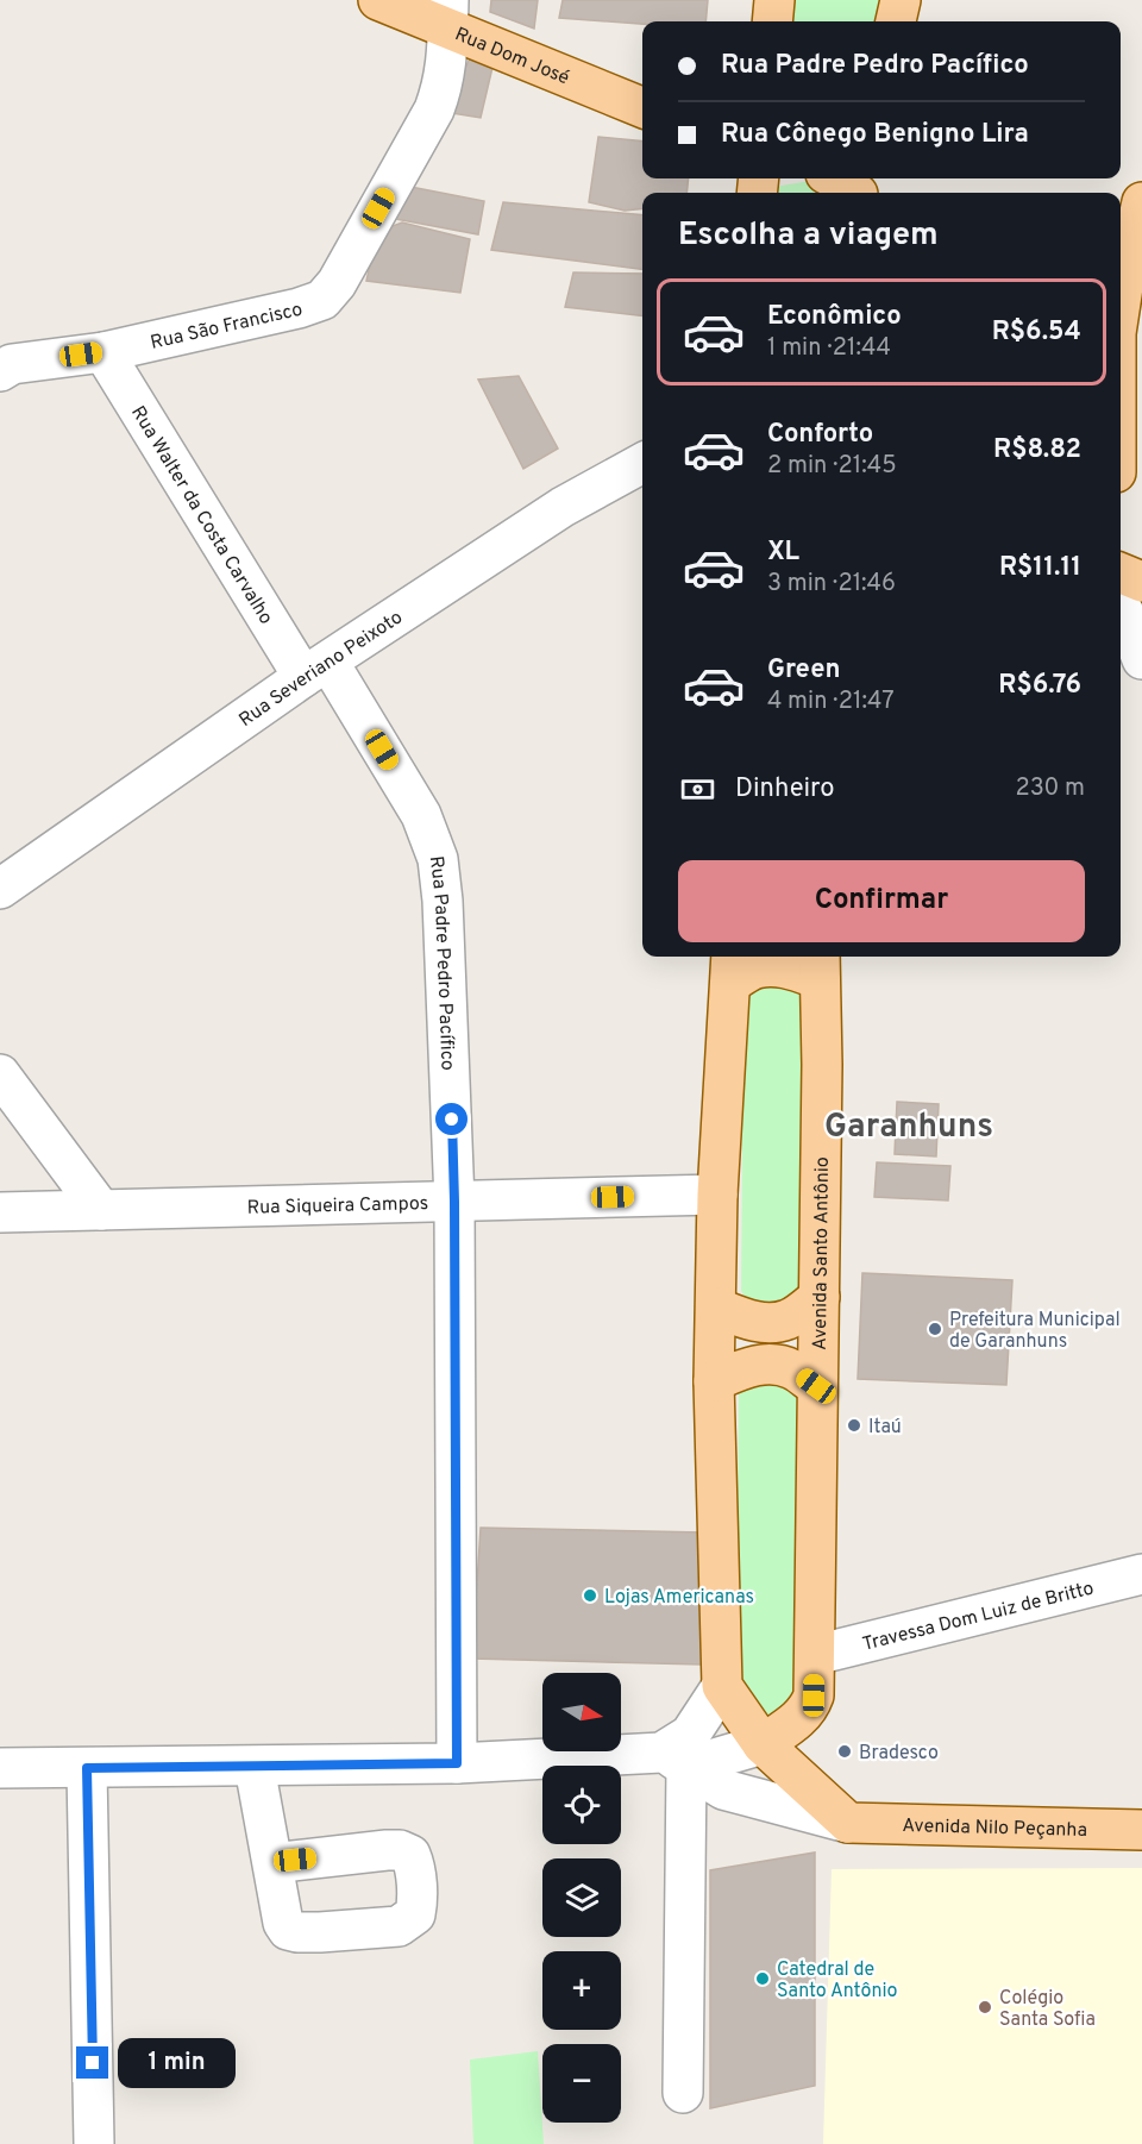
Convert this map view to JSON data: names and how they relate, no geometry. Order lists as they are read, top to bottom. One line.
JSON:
{"streets":{"main road":["Rua Dom José","Avenida Santo Antônio","Avenida Nilo Peçanha"],"street":["Rua São Francisco","Rua Walter da Costa Carvalho","Rua Severiano Peixoto","Rua Padre Pedro Pacífico","Rua Siqueira Campos","Travessa Dom Luiz de Britto"]},"crossings":[["Rua Dom José","Rua São Francisco"],["Rua São Francisco","Rua Walter da Costa Carvalho"],["Rua Walter da Costa Carvalho","Rua Severiano Peixoto"],["Rua Walter da Costa Carvalho","Rua Padre Pedro Pacífico"],["Rua Severiano Peixoto","Rua Padre Pedro Pacífico"],["Rua Padre Pedro Pacífico","Rua Siqueira Campos"],["Avenida Santo Antônio","Travessa Dom Luiz de Britto"]],"districts":["Garanhuns"],"places":["Prefeitura Municipal de Garanhuns","Itaú","Lojas Americanas","Bradesco","Catedral de Santo Antônio","Colégio Santa Sofia"],"north":"right","page":{"banner":["Rua Padre Pedro Pacífico","Rua Cônego Benigno Lira"],"heading":"Escolha a viagem","list":[{"name":"Econômico","note":"1 min · 21:44","value":"R$6.54"},{"name":"Conforto","note":"2 min · 21:45","value":"R$8.82"},{"name":"XL","note":"3 min · 21:46","value":"R$11.11"},{"name":"Green","note":"4 min · 21:47","value":"R$6.76"}],"pay":["Dinheiro","230 m"],"buttons":"Confirmar","map_buttons":["+","−"],"bubble":"1 min"}}
